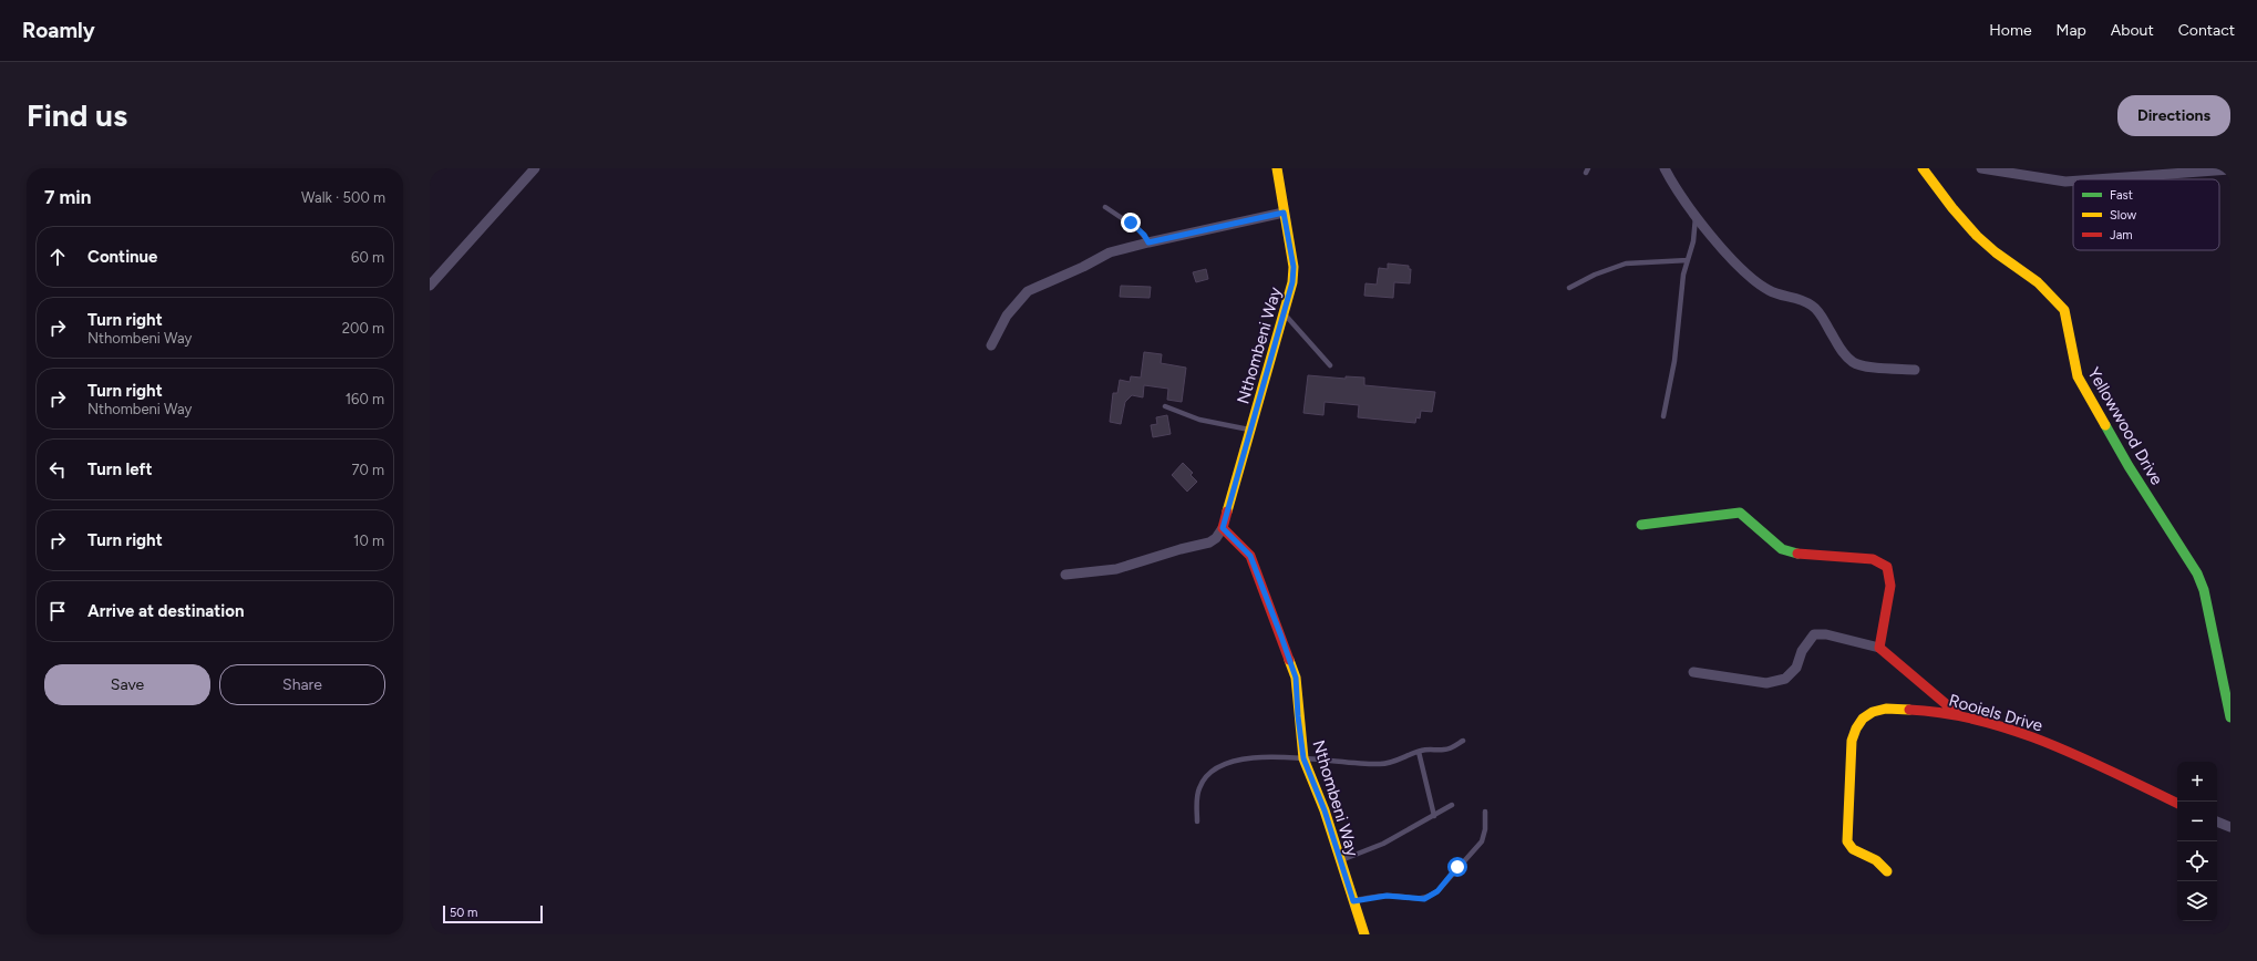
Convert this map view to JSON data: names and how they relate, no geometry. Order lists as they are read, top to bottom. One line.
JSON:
{"streets":{"street":["Nthombeni Way","Yellowwood Drive","Rooiels Drive"]},"legend":["Fast","Slow","Jam"],"scale_bar":"50 m","page":{"header":"Roamly","nav":["Home","Map","About","Contact"],"buttons":["Directions",["Save","Share"]],"title":"Find us","heading":["7 min","Walk · 500 m"],"list":[["Continue","60 m"],["Turn right","Nthombeni Way","200 m"],["Turn right","Nthombeni Way","160 m"],["Turn left","70 m"],["Turn right","10 m"],"Arrive at destination"],"map_buttons":["+","−"],"scale":"50 m"}}
